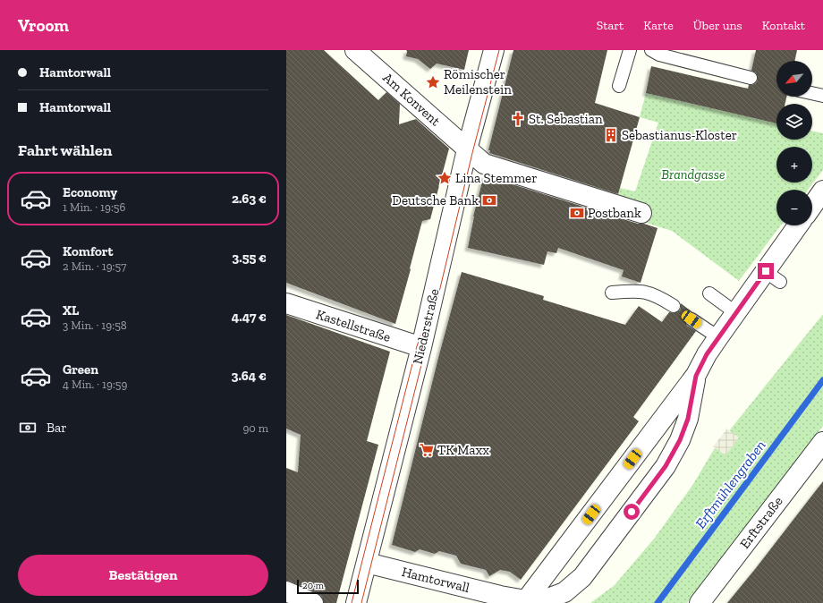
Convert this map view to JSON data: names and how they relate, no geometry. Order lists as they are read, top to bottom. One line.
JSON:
{"streets":{"street":["Am Konvent","Kastellstraße","Niederstraße","Erftstraße","Hamtorwall"]},"crossings":[["Am Konvent","Niederstraße"],["Kastellstraße","Niederstraße"],["Niederstraße","Hamtorwall"]],"water":["Erftmühlengraben"],"parks":["Brandgasse"],"places":{"place":["Römischer Meilenstein","Lina Stemmer"],"church":["St. Sebastian"],"building":["Sebastianus-Kloster"],"bank":["Deutsche Bank","Postbank"],"supermarket":["TK Maxx"]},"scale_bar":"20 m","north":"bottom left","page":{"header":"Vroom","nav":["Start","Karte","Über uns","Kontakt"],"banner":["Hamtorwall","Hamtorwall"],"map_buttons":["+","−"],"heading":"Fahrt wählen","list":[{"name":"Economy","note":"1 Min. · 19:56","value":"2.63 €"},{"name":"Komfort","note":"2 Min. · 19:57","value":"3.55 €"},{"name":"XL","note":"3 Min. · 19:58","value":"4.47 €"},{"name":"Green","note":"4 Min. · 19:59","value":"3.64 €"}],"pay":["Bar","90 m"],"buttons":"Bestätigen","scale":"20 m"}}
